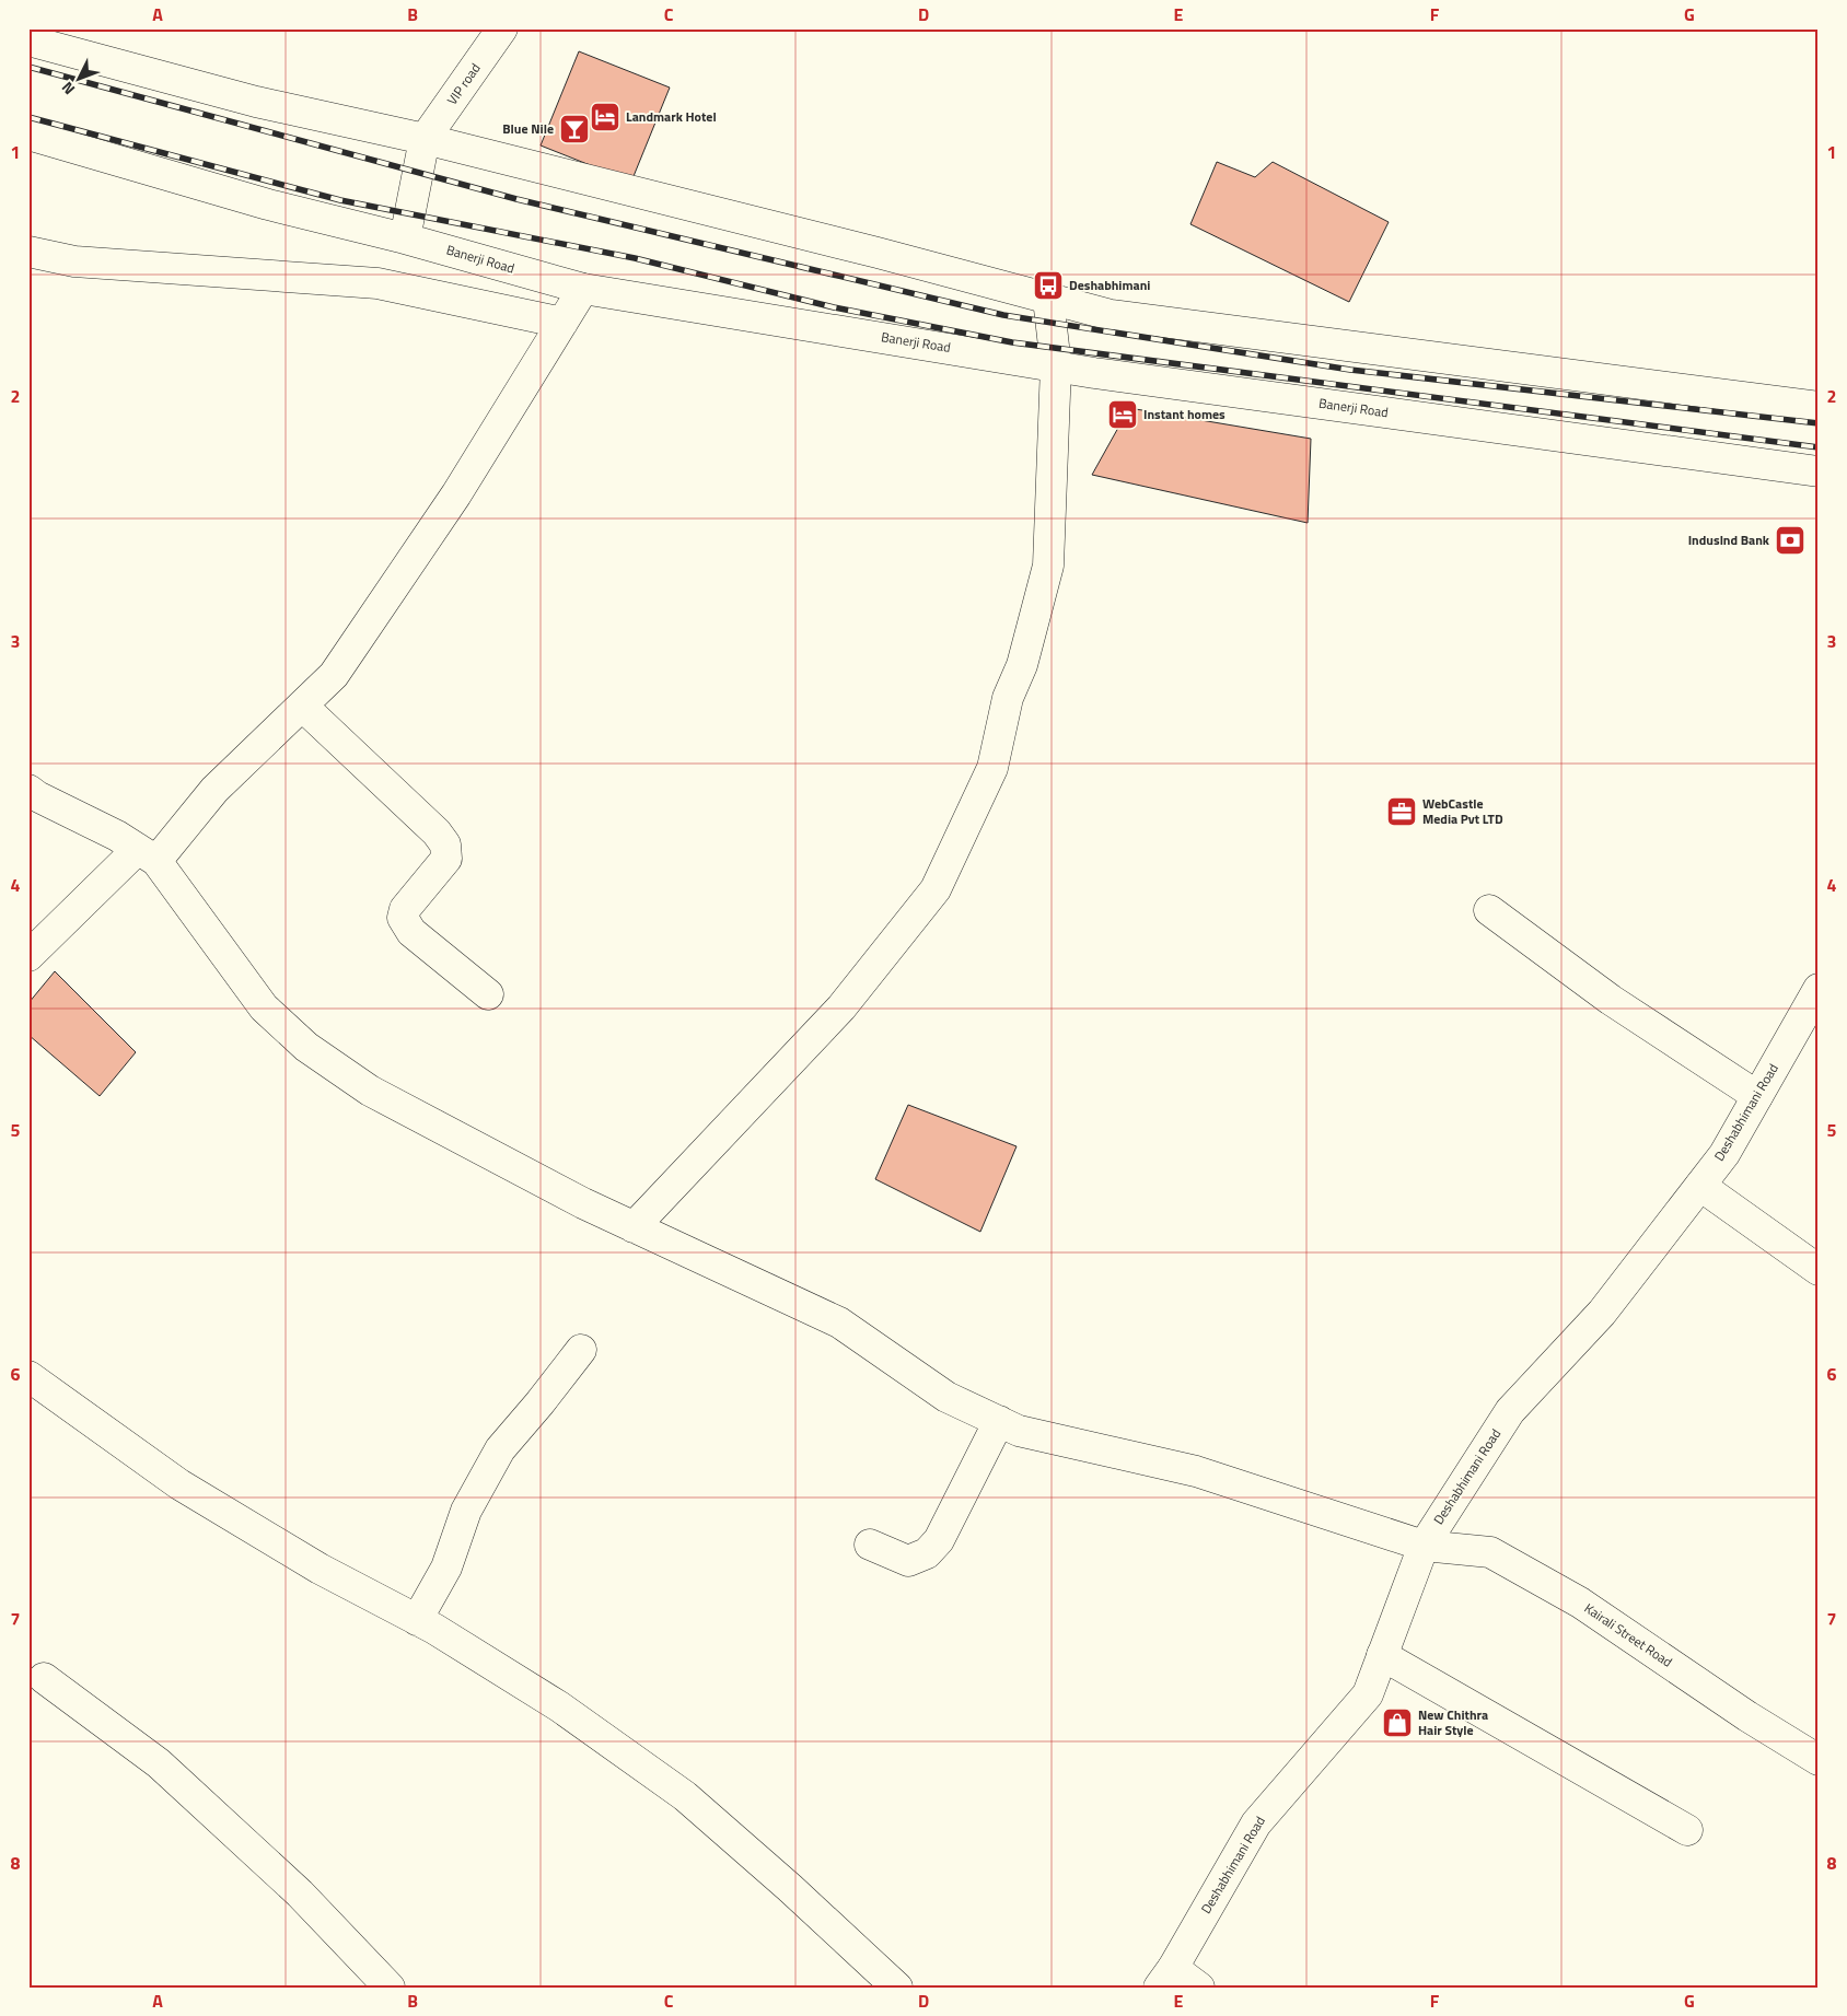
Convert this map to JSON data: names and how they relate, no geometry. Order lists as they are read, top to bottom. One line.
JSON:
{"streets":{"street":["VIP road","Banerji Road","Deshabhimani Road","Kairali Street Road"]},"crossings":[["Deshabhimani Road","Kairali Street Road"]],"places":{"hotel":["Landmark Hotel","Instant homes"],"bar":["Blue Nile"],"bus stop":["Deshabhimani"],"bank":["Induslnd Bank"],"office":["WebCastle Media Pvt LTD"],"shop":["New Chithra Hair Style"]},"north":"bottom left","grid":{"columns":["A","B","C","D","E","F","G"],"rows":["1","2","3","4","5","6","7","8"]}}
